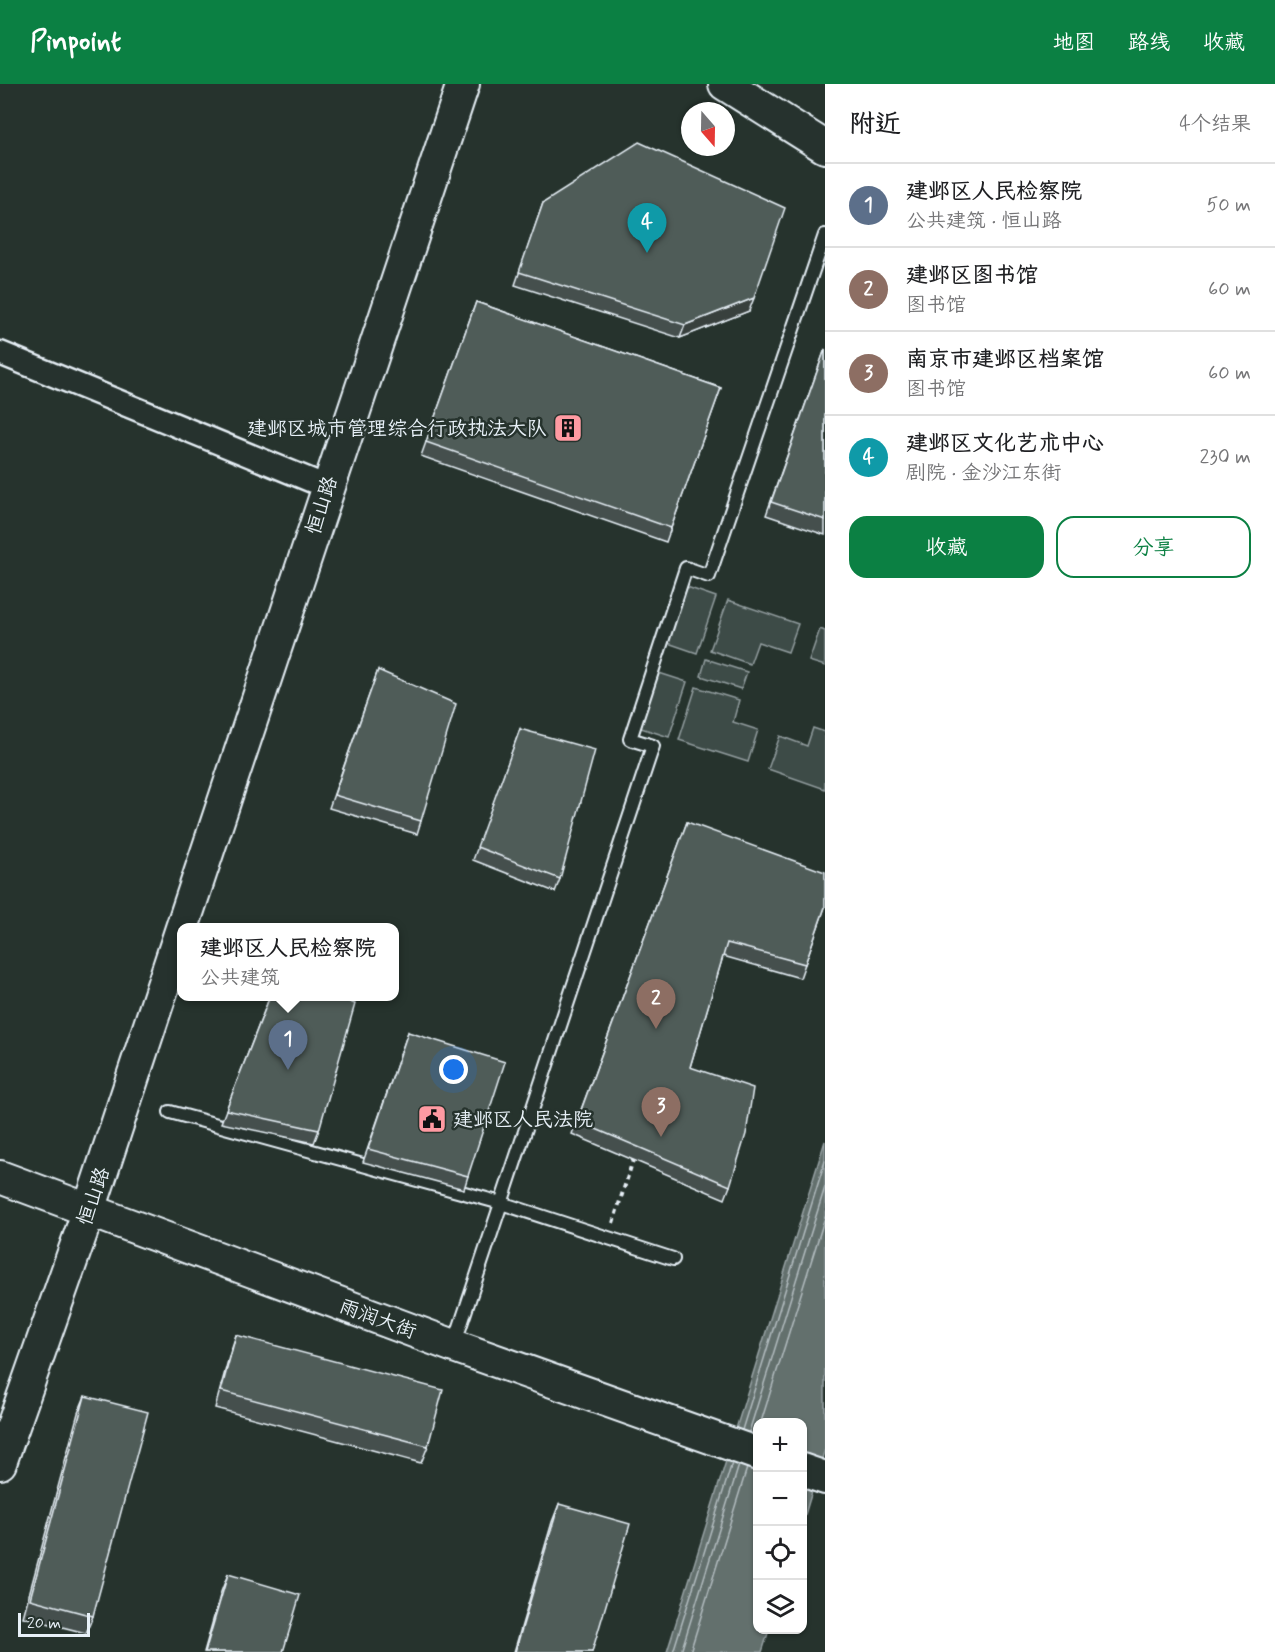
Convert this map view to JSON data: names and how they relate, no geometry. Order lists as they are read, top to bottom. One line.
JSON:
{"streets":{"street":["恒山路","雨润大街"]},"crossings":[["恒山路","雨润大街"]],"places":{"building":["建邺区城市管理综合行政执法大队"],"public building":["建邺区人民法院"]},"scale_bar":"20 m","north":"bottom","page":{"header":"Pinpoint","nav":["地图","路线","收藏"],"heading":["附近","4个结果"],"list":[{"mark":"1","name":"建邺区人民检察院","note":"公共建筑 · 恒山路","value":"50 m"},{"mark":"2","name":"建邺区图书馆","note":"图书馆","value":"60 m"},{"mark":"3","name":"南京市建邺区档案馆","note":"图书馆","value":"60 m"},{"mark":"4","name":"建邺区文化艺术中心","note":"剧院 · 金沙江东街","value":"230 m"}],"pins":["4","2","1","3"],"buttons":["收藏","分享"],"popup":["建邺区人民检察院","公共建筑"],"map_buttons":["+","−"],"scale":"20 m"}}
